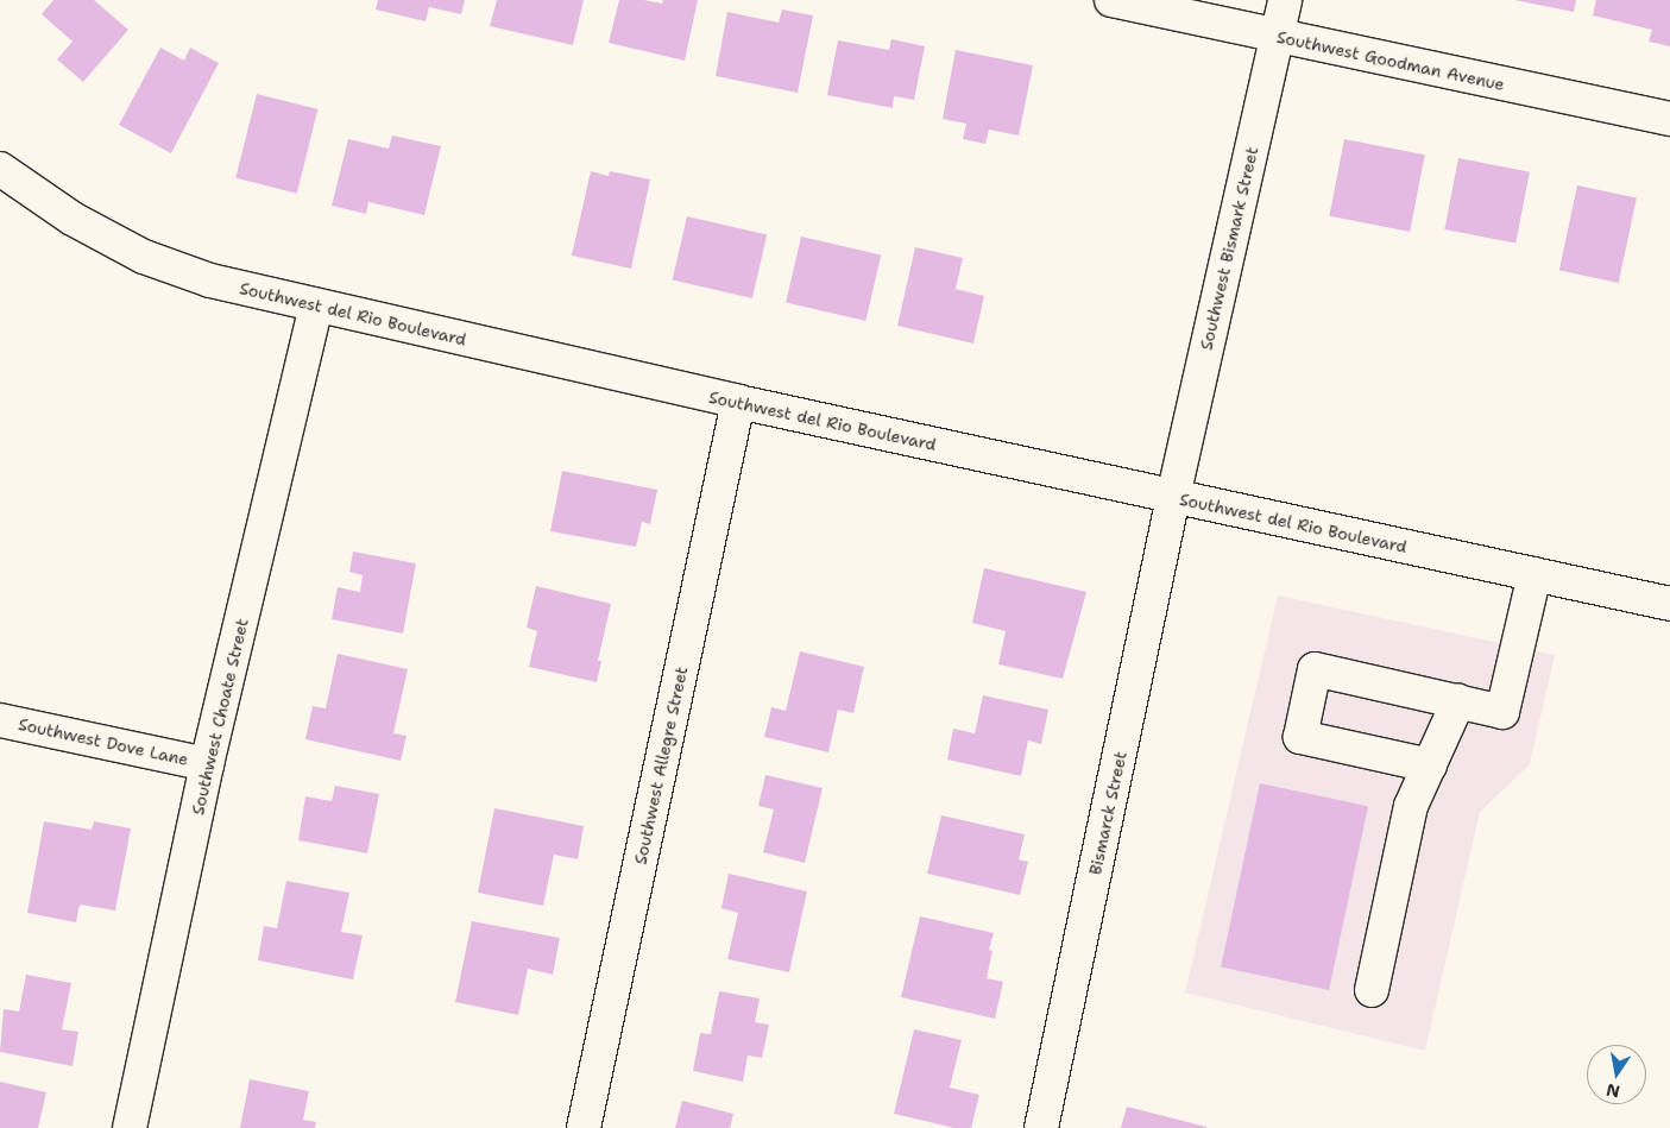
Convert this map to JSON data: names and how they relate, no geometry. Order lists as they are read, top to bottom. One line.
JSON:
{"streets":{"street":["Southwest Goodman Avenue","Southwest Bismark Street","Southwest del Rio Boulevard","Southwest Choate Street","Southwest Dove Lane","Southwest Allegre Street","Bismarck Street"]},"crossings":[["Southwest Goodman Avenue","Southwest Bismark Street"],["Southwest Bismark Street","Southwest del Rio Boulevard"],["Southwest Bismark Street","Bismarck Street"],["Southwest del Rio Boulevard","Southwest Choate Street"],["Southwest del Rio Boulevard","Southwest Allegre Street"],["Southwest del Rio Boulevard","Bismarck Street"],["Southwest Choate Street","Southwest Dove Lane"]],"north":"bottom"}
